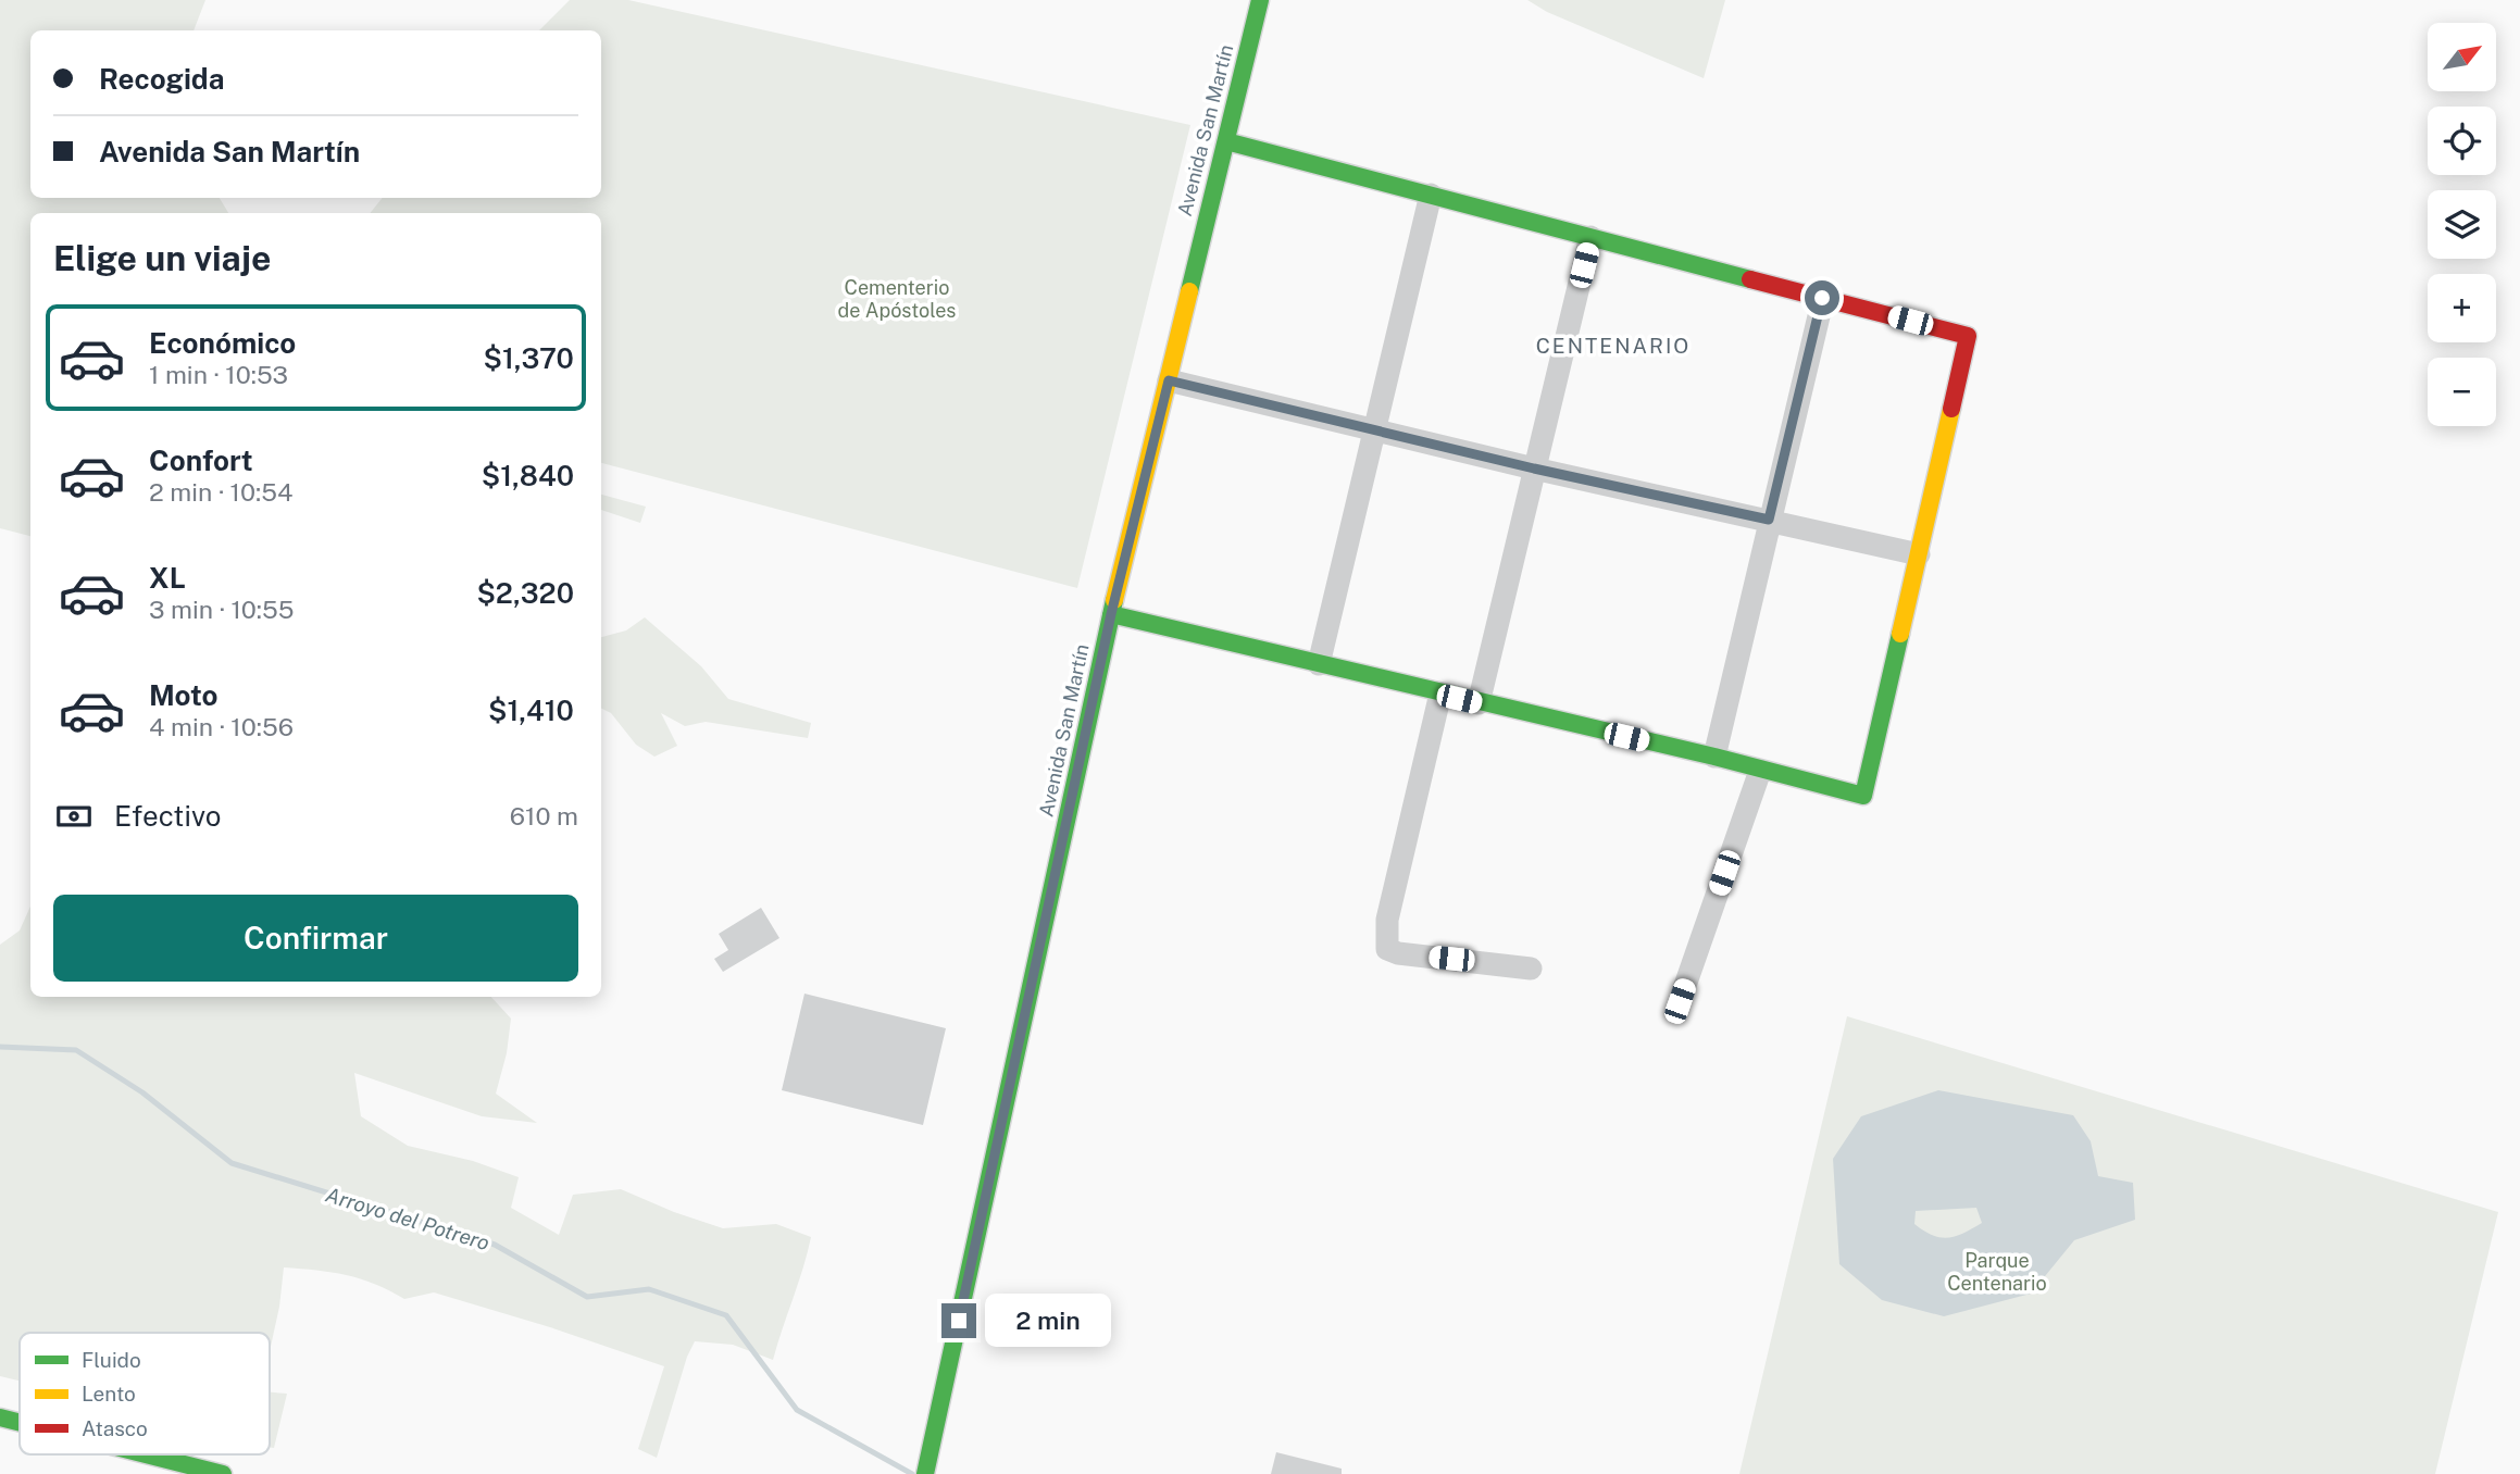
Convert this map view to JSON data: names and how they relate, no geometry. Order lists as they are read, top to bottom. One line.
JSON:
{"streets":{"street":["Avenida San Martín"]},"districts":["CENTENARIO"],"water":["Arroyo del Potrero"],"parks":["Cementerio de Apóstoles","Parque Centenario"],"legend":["Fluido","Lento","Atasco"],"north":"top right","page":{"map_buttons":["+","−"],"banner":["Recogida","Avenida San Martín"],"heading":"Elige un viaje","list":[{"name":"Económico","note":"1 min · 10:53","value":"$1,370"},{"name":"Confort","note":"2 min · 10:54","value":"$1,840"},{"name":"XL","note":"3 min · 10:55","value":"$2,320"},{"name":"Moto","note":"4 min · 10:56","value":"$1,410"}],"pay":["Efectivo","610 m"],"buttons":"Confirmar","bubble":"2 min"}}
